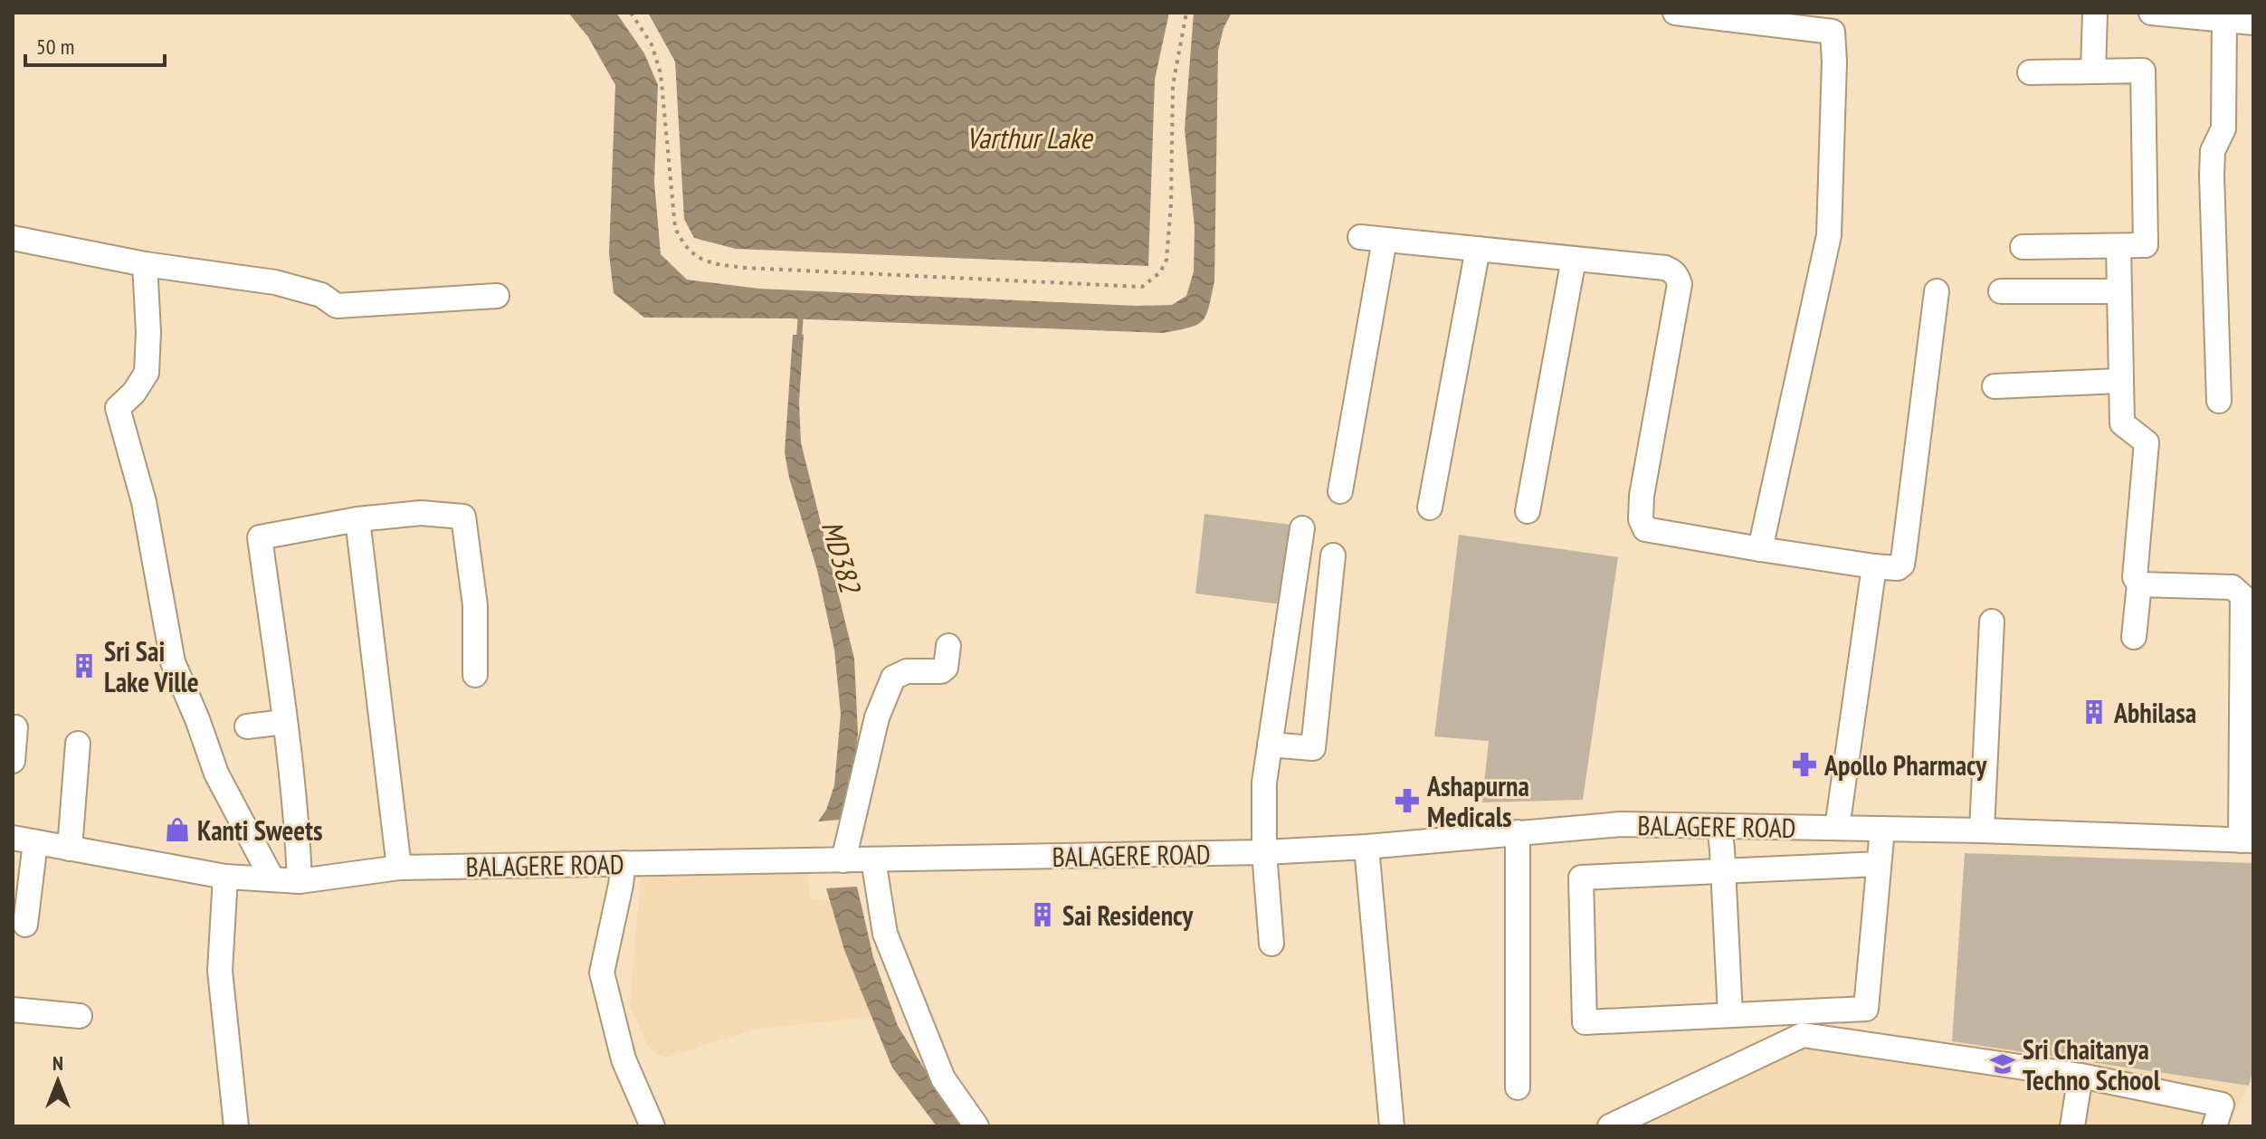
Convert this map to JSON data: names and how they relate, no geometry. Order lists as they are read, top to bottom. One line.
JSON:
{"streets":{"street":["BALAGERE ROAD"]},"water":["Varthur Lake","MD382"],"places":{"building":["Sri Sai Lake Ville","Abhilasa","Sai Residency"],"pharmacy":["Apollo Pharmacy","Ashapurna Medicals"],"shop":["Kanti Sweets"],"school or university":["Sri Chaitanya Techno School"]},"scale_bar":"50 m","north":"top"}
